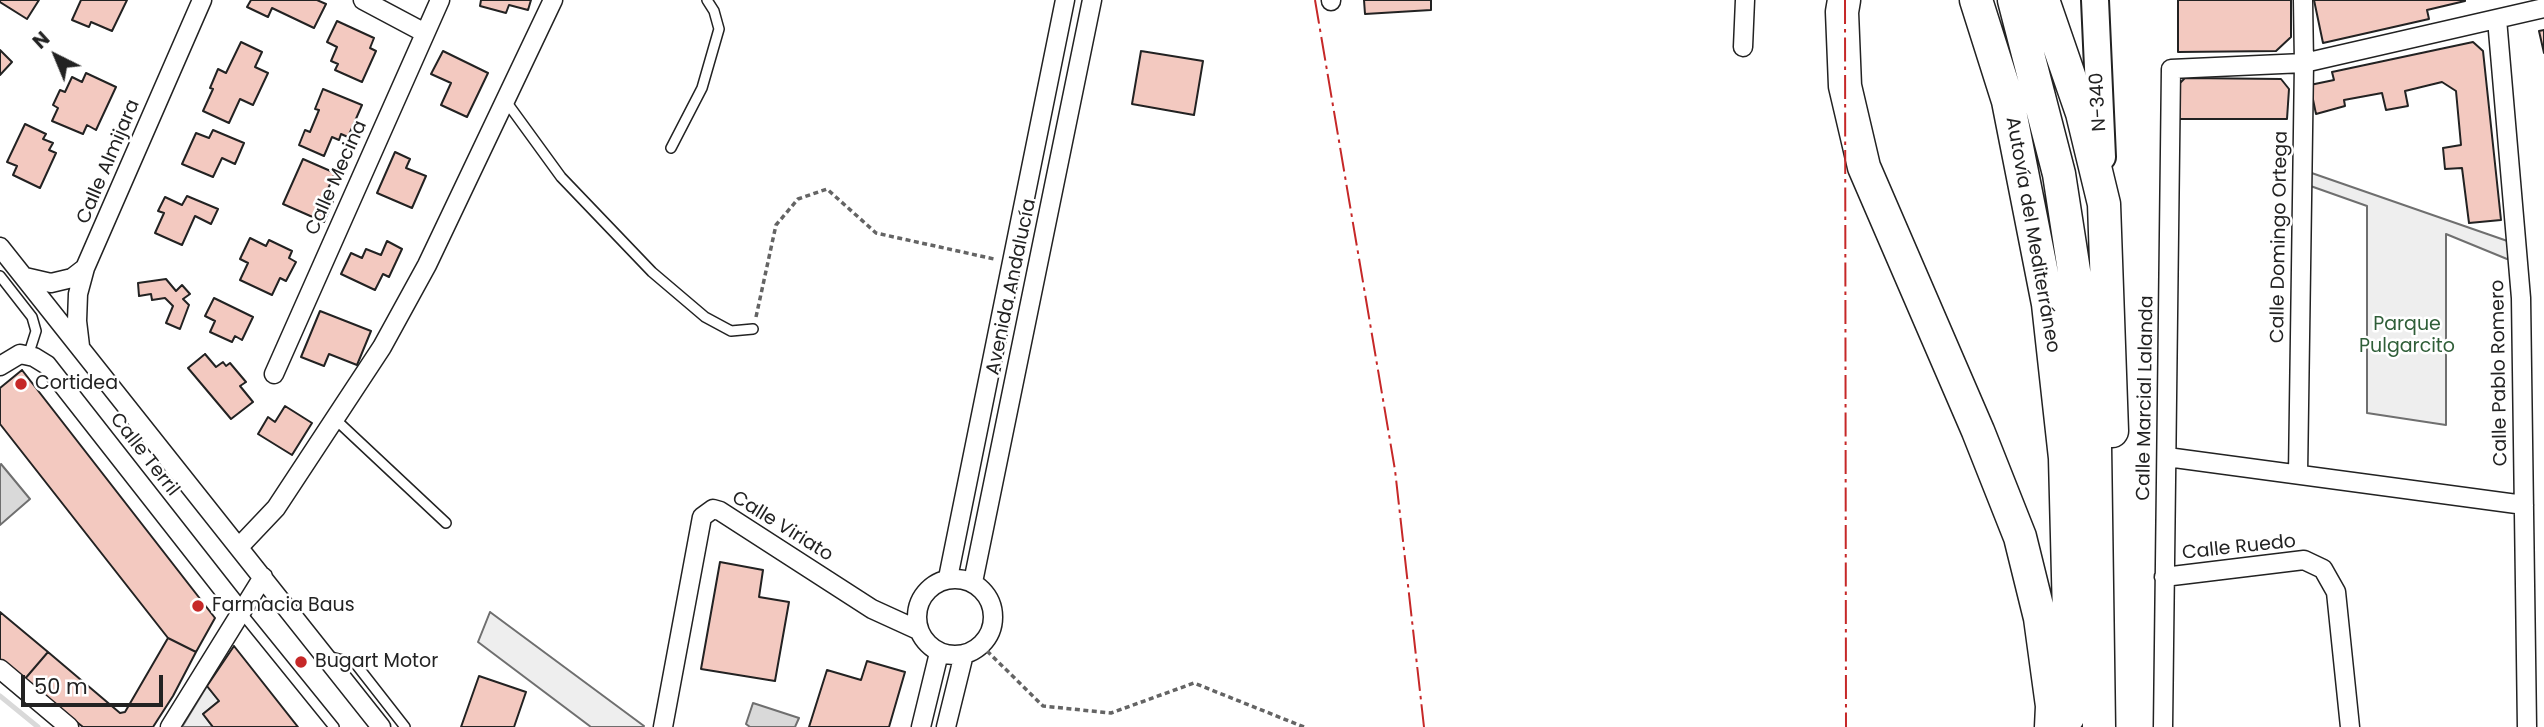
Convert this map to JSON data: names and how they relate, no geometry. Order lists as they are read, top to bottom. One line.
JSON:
{"streets":{"highway":["Autovía del Mediterráneo"],"main road":["N-340"],"street":["Calle Almijara","Calle Mecina","Calle Domingo Ortega","Avenida Andalucía","Calle Pablo Romero","Calle Marcial Lalanda","Calle Terril","Calle Viriato","Calle Ruedo"]},"crossings":[["Calle Domingo Ortega","Calle Marcial Lalanda"],["Avenida Andalucía","Calle Viriato"],["Calle Marcial Lalanda","Calle Ruedo"]],"parks":["Parque Pulgarcito"],"places":["Cortidea","Farmacia Baus","Bugart Motor"],"scale_bar":"50 m","north":"top left"}
